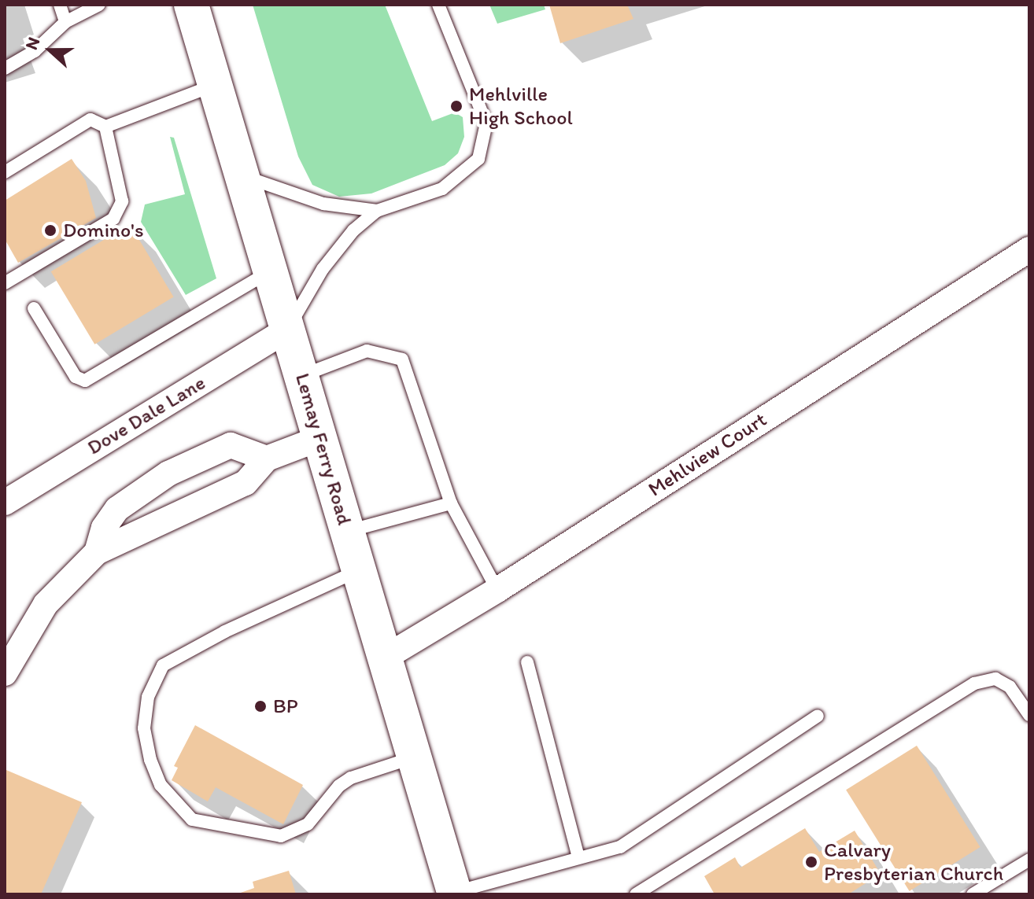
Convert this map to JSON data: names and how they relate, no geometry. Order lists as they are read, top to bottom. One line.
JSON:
{"streets":{"main road":["Lemay Ferry Road"],"street":["Dove Dale Lane","Mehlview Court"]},"crossings":[["Dove Dale Lane","Lemay Ferry Road"],["Lemay Ferry Road","Mehlview Court"]],"places":["Mehlville High School","Domino's","BP","Calvary Presbyterian Church"],"north":"left"}
